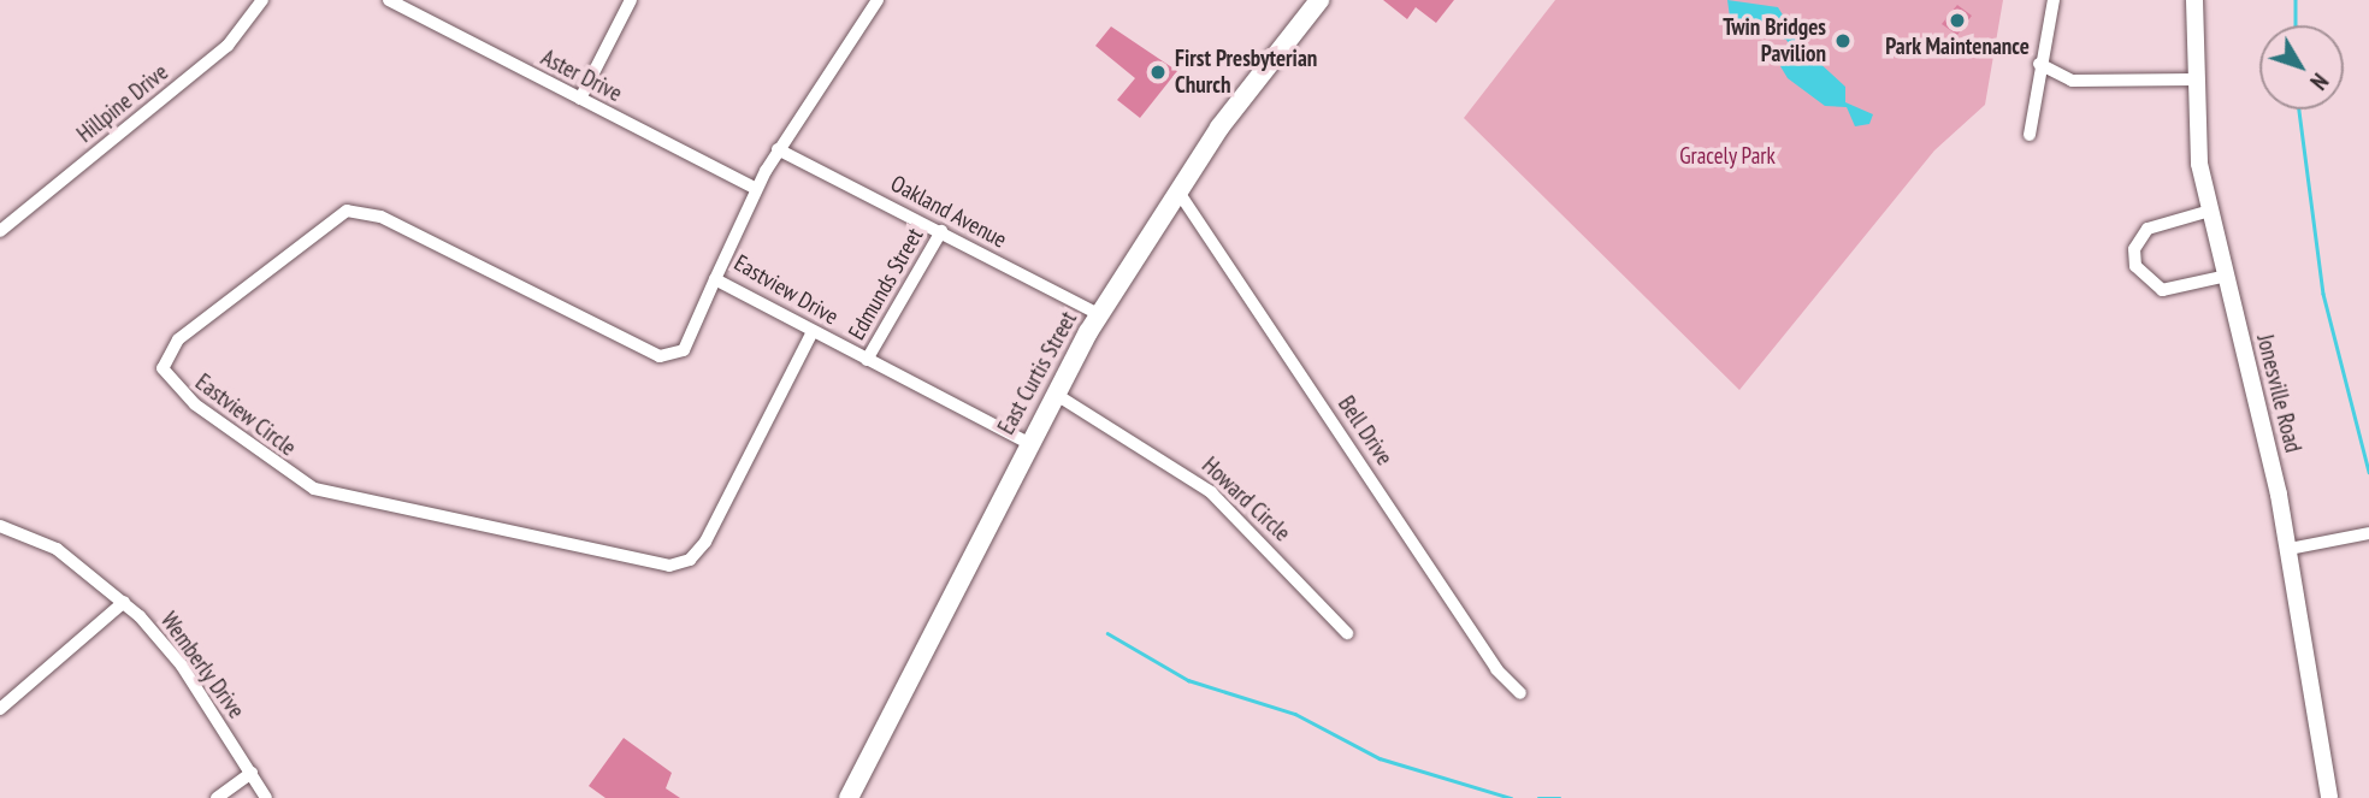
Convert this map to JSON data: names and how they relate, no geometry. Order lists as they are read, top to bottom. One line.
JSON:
{"streets":{"main road":["East Curtis Street"],"street":["Aster Drive","Hillpine Drive","Oakland Avenue","Edmunds Street","Eastview Drive","Jonesville Road","Eastview Circle","Bell Drive","Howard Circle","Wemberly Drive"]},"crossings":[["Aster Drive","Eastview Drive"],["Oakland Avenue","Edmunds Street"],["Oakland Avenue","Eastview Drive"],["Oakland Avenue","East Curtis Street"],["Edmunds Street","Eastview Drive"],["Eastview Drive","East Curtis Street"],["Eastview Drive","Eastview Circle"],["East Curtis Street","Bell Drive"],["East Curtis Street","Howard Circle"]],"parks":["Gracely Park"],"places":["Park Maintenance","Twin Bridges Pavilion","First Presbyterian Church"],"north":"bottom right"}
